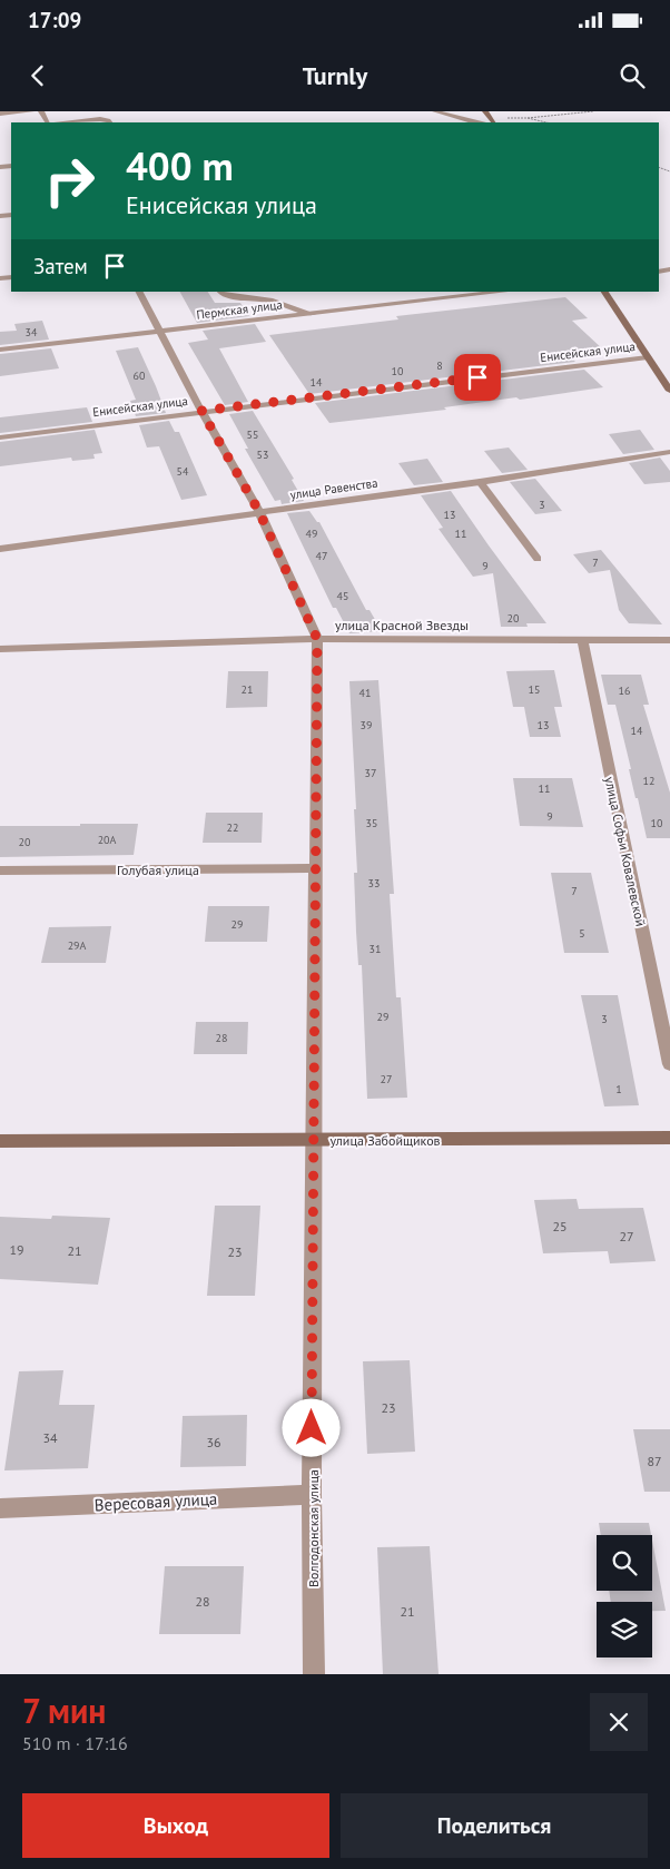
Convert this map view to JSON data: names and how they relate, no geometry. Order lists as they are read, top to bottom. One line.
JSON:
{"streets":{"street":["Пермская улица","Енисейская улица","улица Равенства","улица Красной Звезды","улица Софьи Ковалевской","Голубая улица","улица Забойщиков","Вересовая улица","Волгодонская улица"]},"crossings":[["Пермская улица","Волгодонская улица"],["Енисейская улица","Волгодонская улица"],["улица Равенства","Волгодонская улица"],["улица Красной Звезды","улица Софьи Ковалевской"],["улица Красной Звезды","Волгодонская улица"],["Голубая улица","Волгодонская улица"],["улица Забойщиков","Волгодонская улица"],["Вересовая улица","Волгодонская улица"]],"house_numbers":["34","8","10","60","14","55","53","54","3","13","49","11","47","7","9","45","20","21","15","16","41","39","13","14","37","12","11","9","35","10","22","20А","20","33","7","29","5","29А","31","29","3","28","27","1","25","27","19","21","23","23","34","36","87","28","21"],"page":{"status":"17:09","header":"Turnly","turn":["400 m","Енисейская улица"],"then":"Затем","heading":["7 мин","510 m · 17:16"],"buttons":["Выход","Поделиться"]}}
